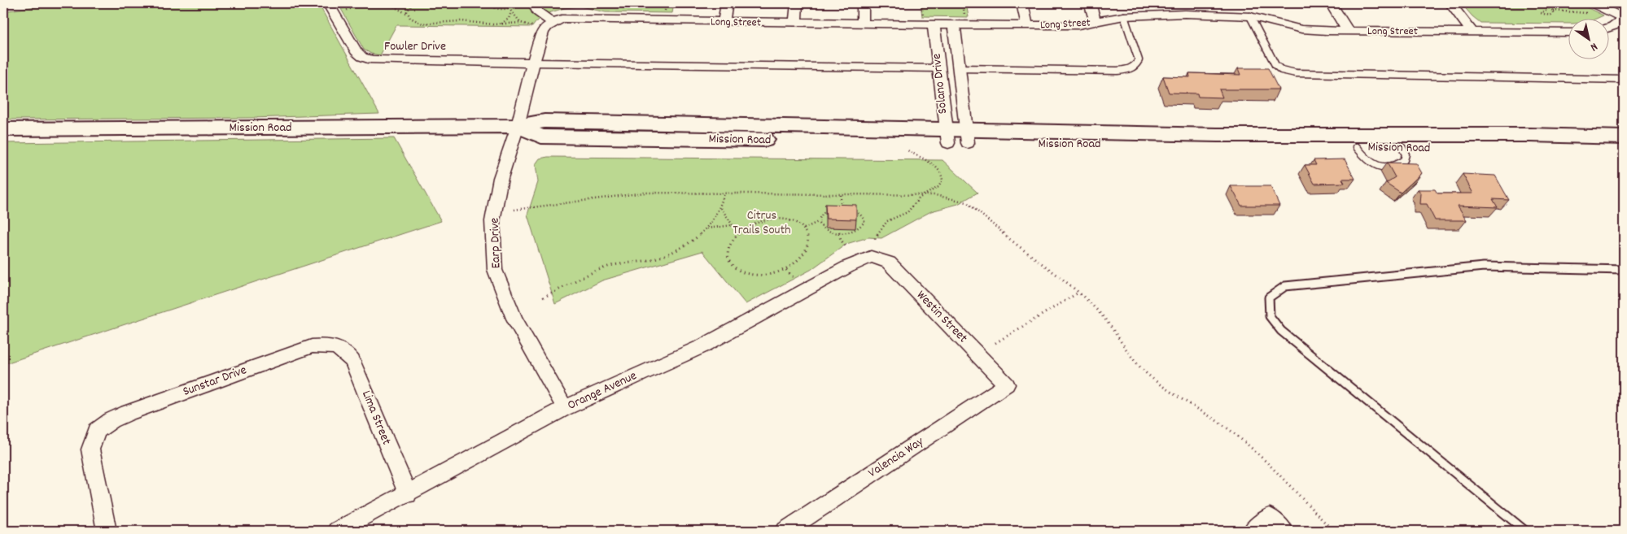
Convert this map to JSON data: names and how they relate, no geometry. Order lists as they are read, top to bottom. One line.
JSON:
{"streets":{"street":["Long Street","Fowler Drive","Solano Drive","Mission Road","Earp Drive","Westin Street","Sunstar Drive","Orange Avenue","Lima Street","Valencia Way"]},"crossings":[["Long Street","Solano Drive"],["Long Street","Earp Drive"],["Fowler Drive","Earp Drive"],["Solano Drive","Mission Road"],["Mission Road","Earp Drive"],["Earp Drive","Orange Avenue"],["Westin Street","Orange Avenue"],["Westin Street","Valencia Way"],["Sunstar Drive","Lima Street"],["Orange Avenue","Lima Street"]],"parks":["Citrus Trails South"],"north":"bottom right"}
